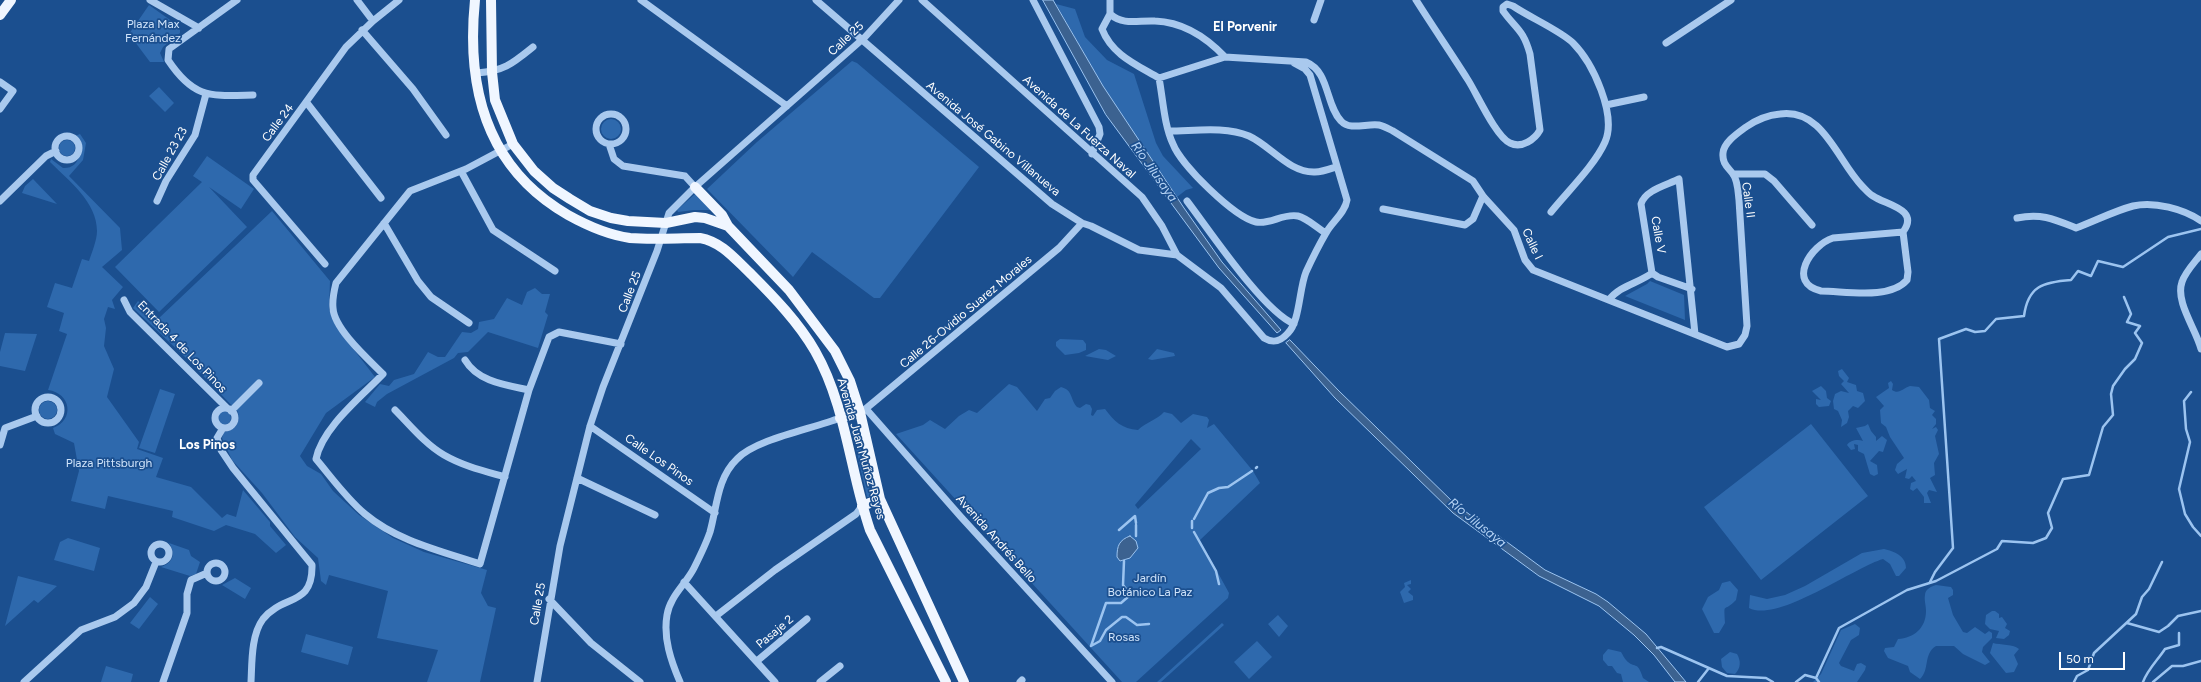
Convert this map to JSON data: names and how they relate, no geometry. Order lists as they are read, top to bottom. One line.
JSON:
{"streets":{"main road":["Avenida Juan Muñoz Reyes"],"street":["Calle 25","Calle 24","Avenida de La Fuerza Naval","Avenida José Gabino Villanueva","Calle 23 23","Calle II","Calle V","Calle I","Calle 26-Ovidio Suarez Morales","Entrada 4 de Los Pinos","Calle Los Pinos","Avenida Andrés Bello","Pasaje 2"]},"crossings":[["Calle 25","Avenida José Gabino Villanueva"],["Calle 25","Avenida Juan Muñoz Reyes"],["Calle 25","Calle Los Pinos"],["Avenida de La Fuerza Naval","Avenida José Gabino Villanueva"],["Avenida de La Fuerza Naval","Calle I"],["Avenida José Gabino Villanueva","Calle 26-Ovidio Suarez Morales"],["Calle II","Calle I"],["Calle 26-Ovidio Suarez Morales","Avenida Juan Muñoz Reyes"],["Calle 26-Ovidio Suarez Morales","Avenida Andrés Bello"],["Avenida Juan Muñoz Reyes","Avenida Andrés Bello"]],"districts":["El Porvenir","Los Pinos"],"water":["Río Jilusaya"],"parks":["Plaza Max Fernández","Plaza Pittsburgh","Jardín Botánico La Paz","Rosas"],"scale_bar":"50 m"}
